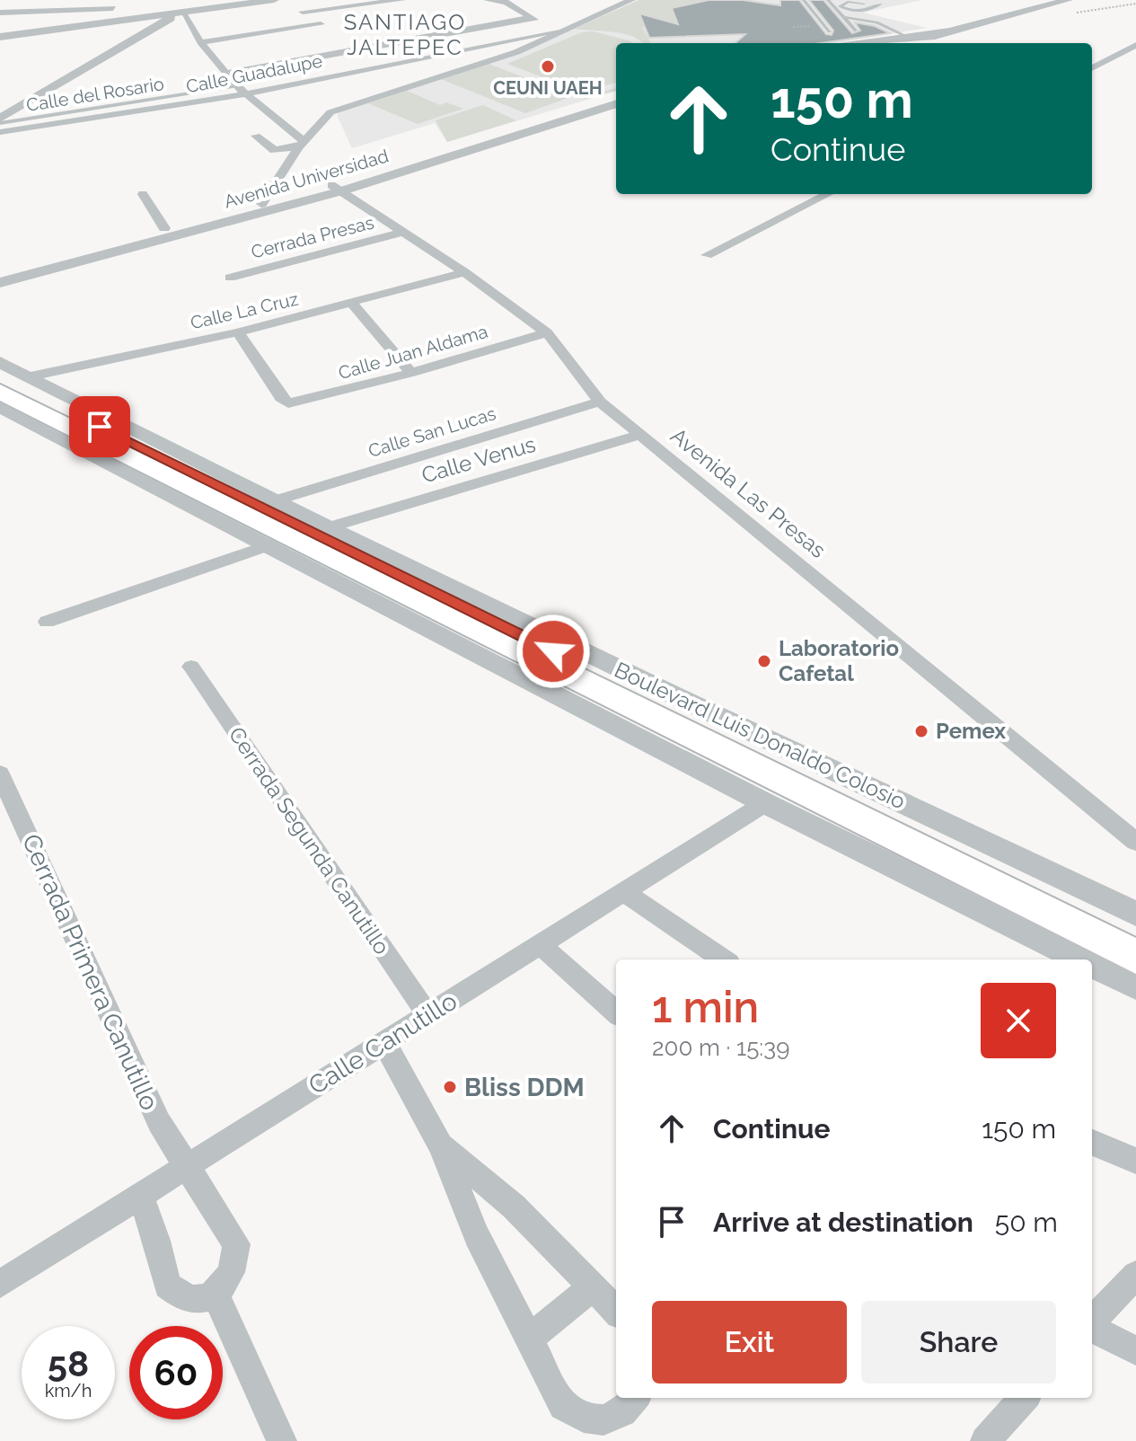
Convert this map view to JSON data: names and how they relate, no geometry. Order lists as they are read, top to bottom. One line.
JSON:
{"streets":{"street":["Calle Guadalupe","Avenida Universidad","Cerrada Presas","Calle La Cruz","Calle Juan Aldama","Calle San Lucas","Calle Venus","Avenida Las Presas","Boulevard Luis Donaldo Colosio","Cerrada Segunda Canutillo","Cerrada Primera Canutillo","Calle Canutillo"],"lane":["Calle del Rosario"]},"crossings":[["Avenida Universidad","Avenida Las Presas"],["Cerrada Presas","Avenida Las Presas"],["Calle La Cruz","Calle Juan Aldama"],["Calle La Cruz","Avenida Las Presas"],["Calle La Cruz","Boulevard Luis Donaldo Colosio"],["Calle Juan Aldama","Avenida Las Presas"],["Calle San Lucas","Avenida Las Presas"],["Calle San Lucas","Boulevard Luis Donaldo Colosio"],["Calle Venus","Avenida Las Presas"],["Calle Venus","Boulevard Luis Donaldo Colosio"],["Boulevard Luis Donaldo Colosio","Calle Canutillo"],["Cerrada Segunda Canutillo","Calle Canutillo"],["Cerrada Primera Canutillo","Calle Canutillo"]],"districts":["SANTIAGO JALTEPEC"],"places":["CEUNI UAEH","Laboratorio Cafetal","Pemex","Bliss DDM"],"page":{"turn":["150 m","Continue"],"heading":["1 min","200 m · 15:39"],"list":[{"name":"Continue","value":"150 m"},{"name":"Arrive at destination","value":"50 m"}],"buttons":["Exit","Share"],"speed":"58 km/h","limit":"60"}}
